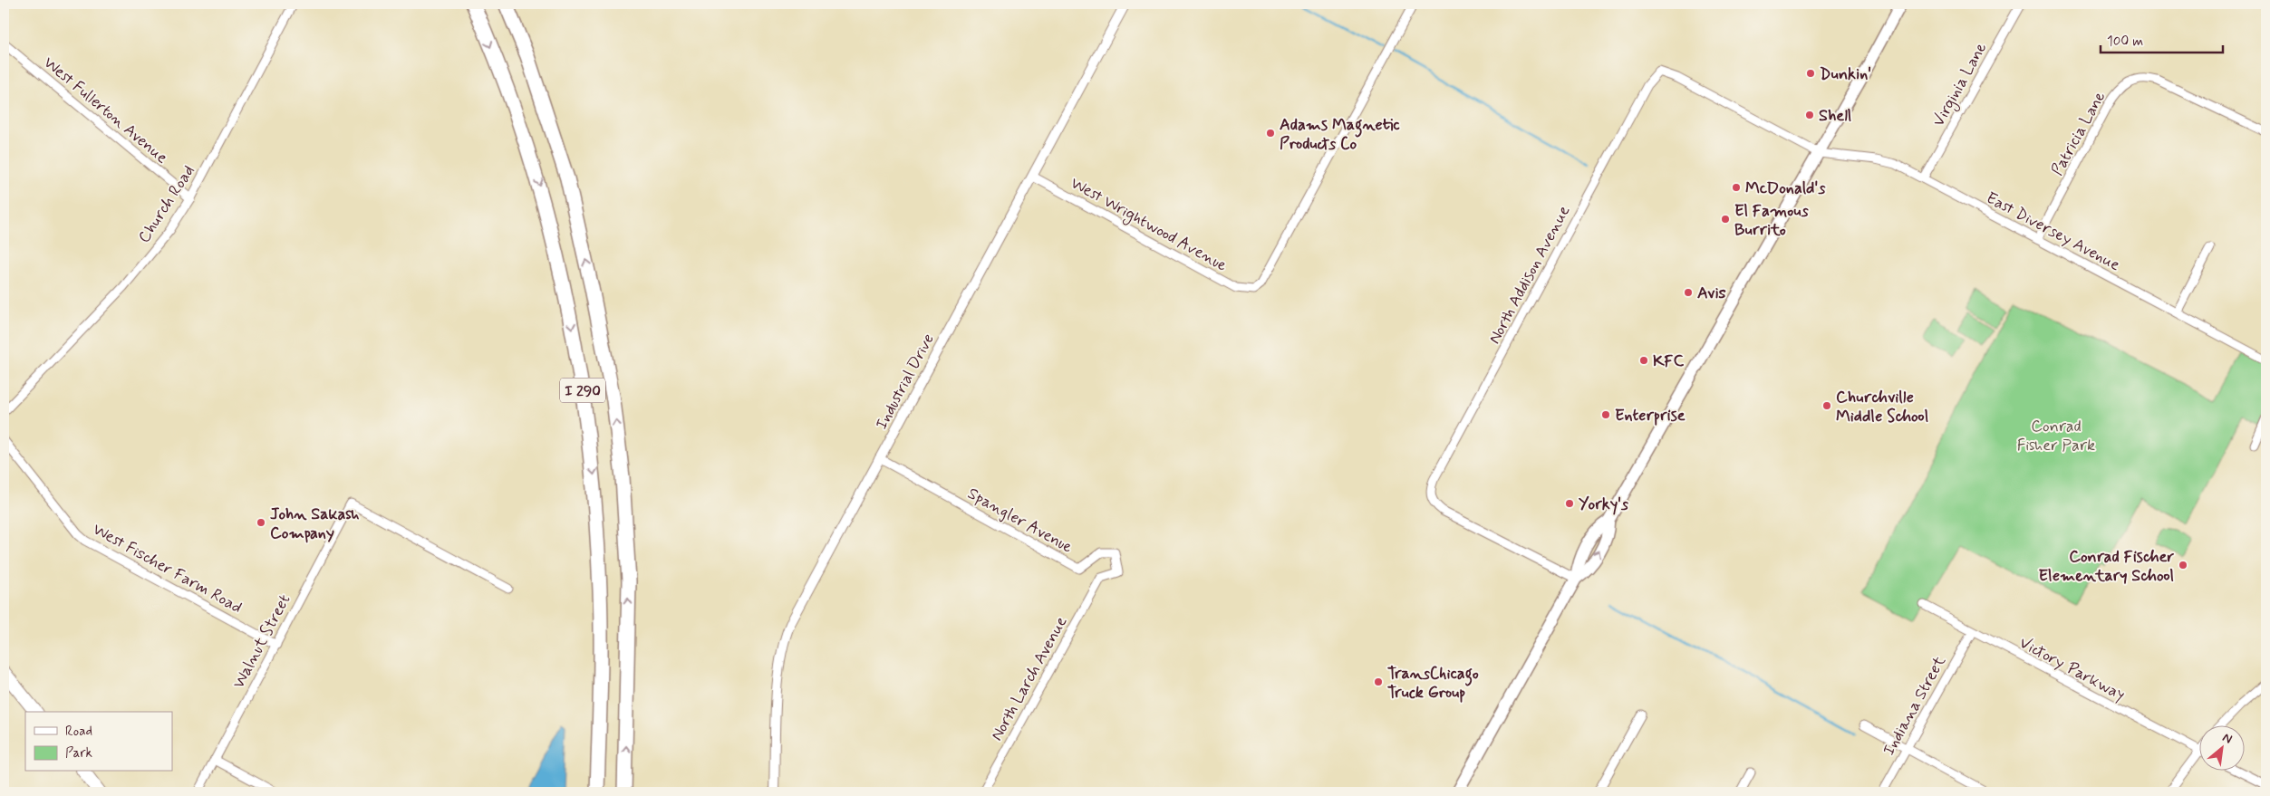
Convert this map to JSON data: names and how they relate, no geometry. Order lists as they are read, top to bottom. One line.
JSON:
{"streets":{"highway":["I 290"],"street":["Virginia Lane","West Fullerton Avenue","Patricia Lane","Church Road","West Wrightwood Avenue","East Diversey Avenue","North Addison Avenue","Industrial Drive","Spangler Avenue","West Fischer Farm Road","Walnut Street","Victory Parkway","North Larch Avenue","Indiana Street"]},"crossings":[["Virginia Lane","East Diversey Avenue"],["West Fullerton Avenue","Church Road"],["Patricia Lane","East Diversey Avenue"],["West Wrightwood Avenue","Industrial Drive"],["East Diversey Avenue","North Addison Avenue"],["Industrial Drive","Spangler Avenue"],["Spangler Avenue","North Larch Avenue"],["West Fischer Farm Road","Walnut Street"],["Victory Parkway","Indiana Street"]],"parks":["Conrad Fisher Park"],"places":["Dunkin'","Shell","Adams Magnetic Products Co","McDonald's","El Famous Burrito","Avis","KFC","Churchville Middle School","Enterprise","Yorky's","John Sakash Company","Conrad Fischer Elementary School","TransChicago Truck Group"],"legend":["Road","Park"],"scale_bar":"100 m","north":"top right"}
